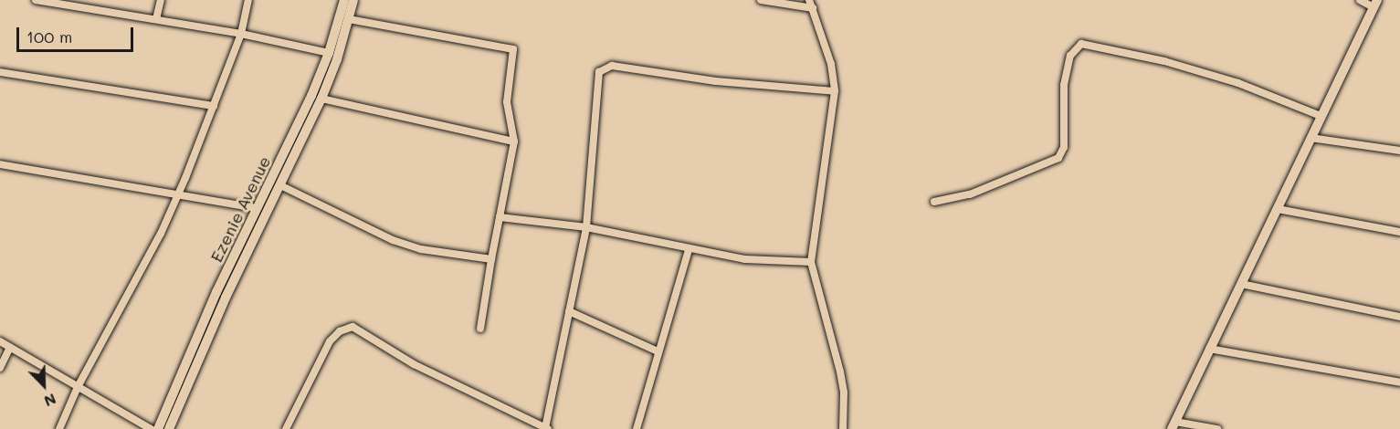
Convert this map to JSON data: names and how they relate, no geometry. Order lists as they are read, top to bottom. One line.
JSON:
{"streets":{"street":["Ezenie Avenue"]},"scale_bar":"100 m","north":"bottom right"}
